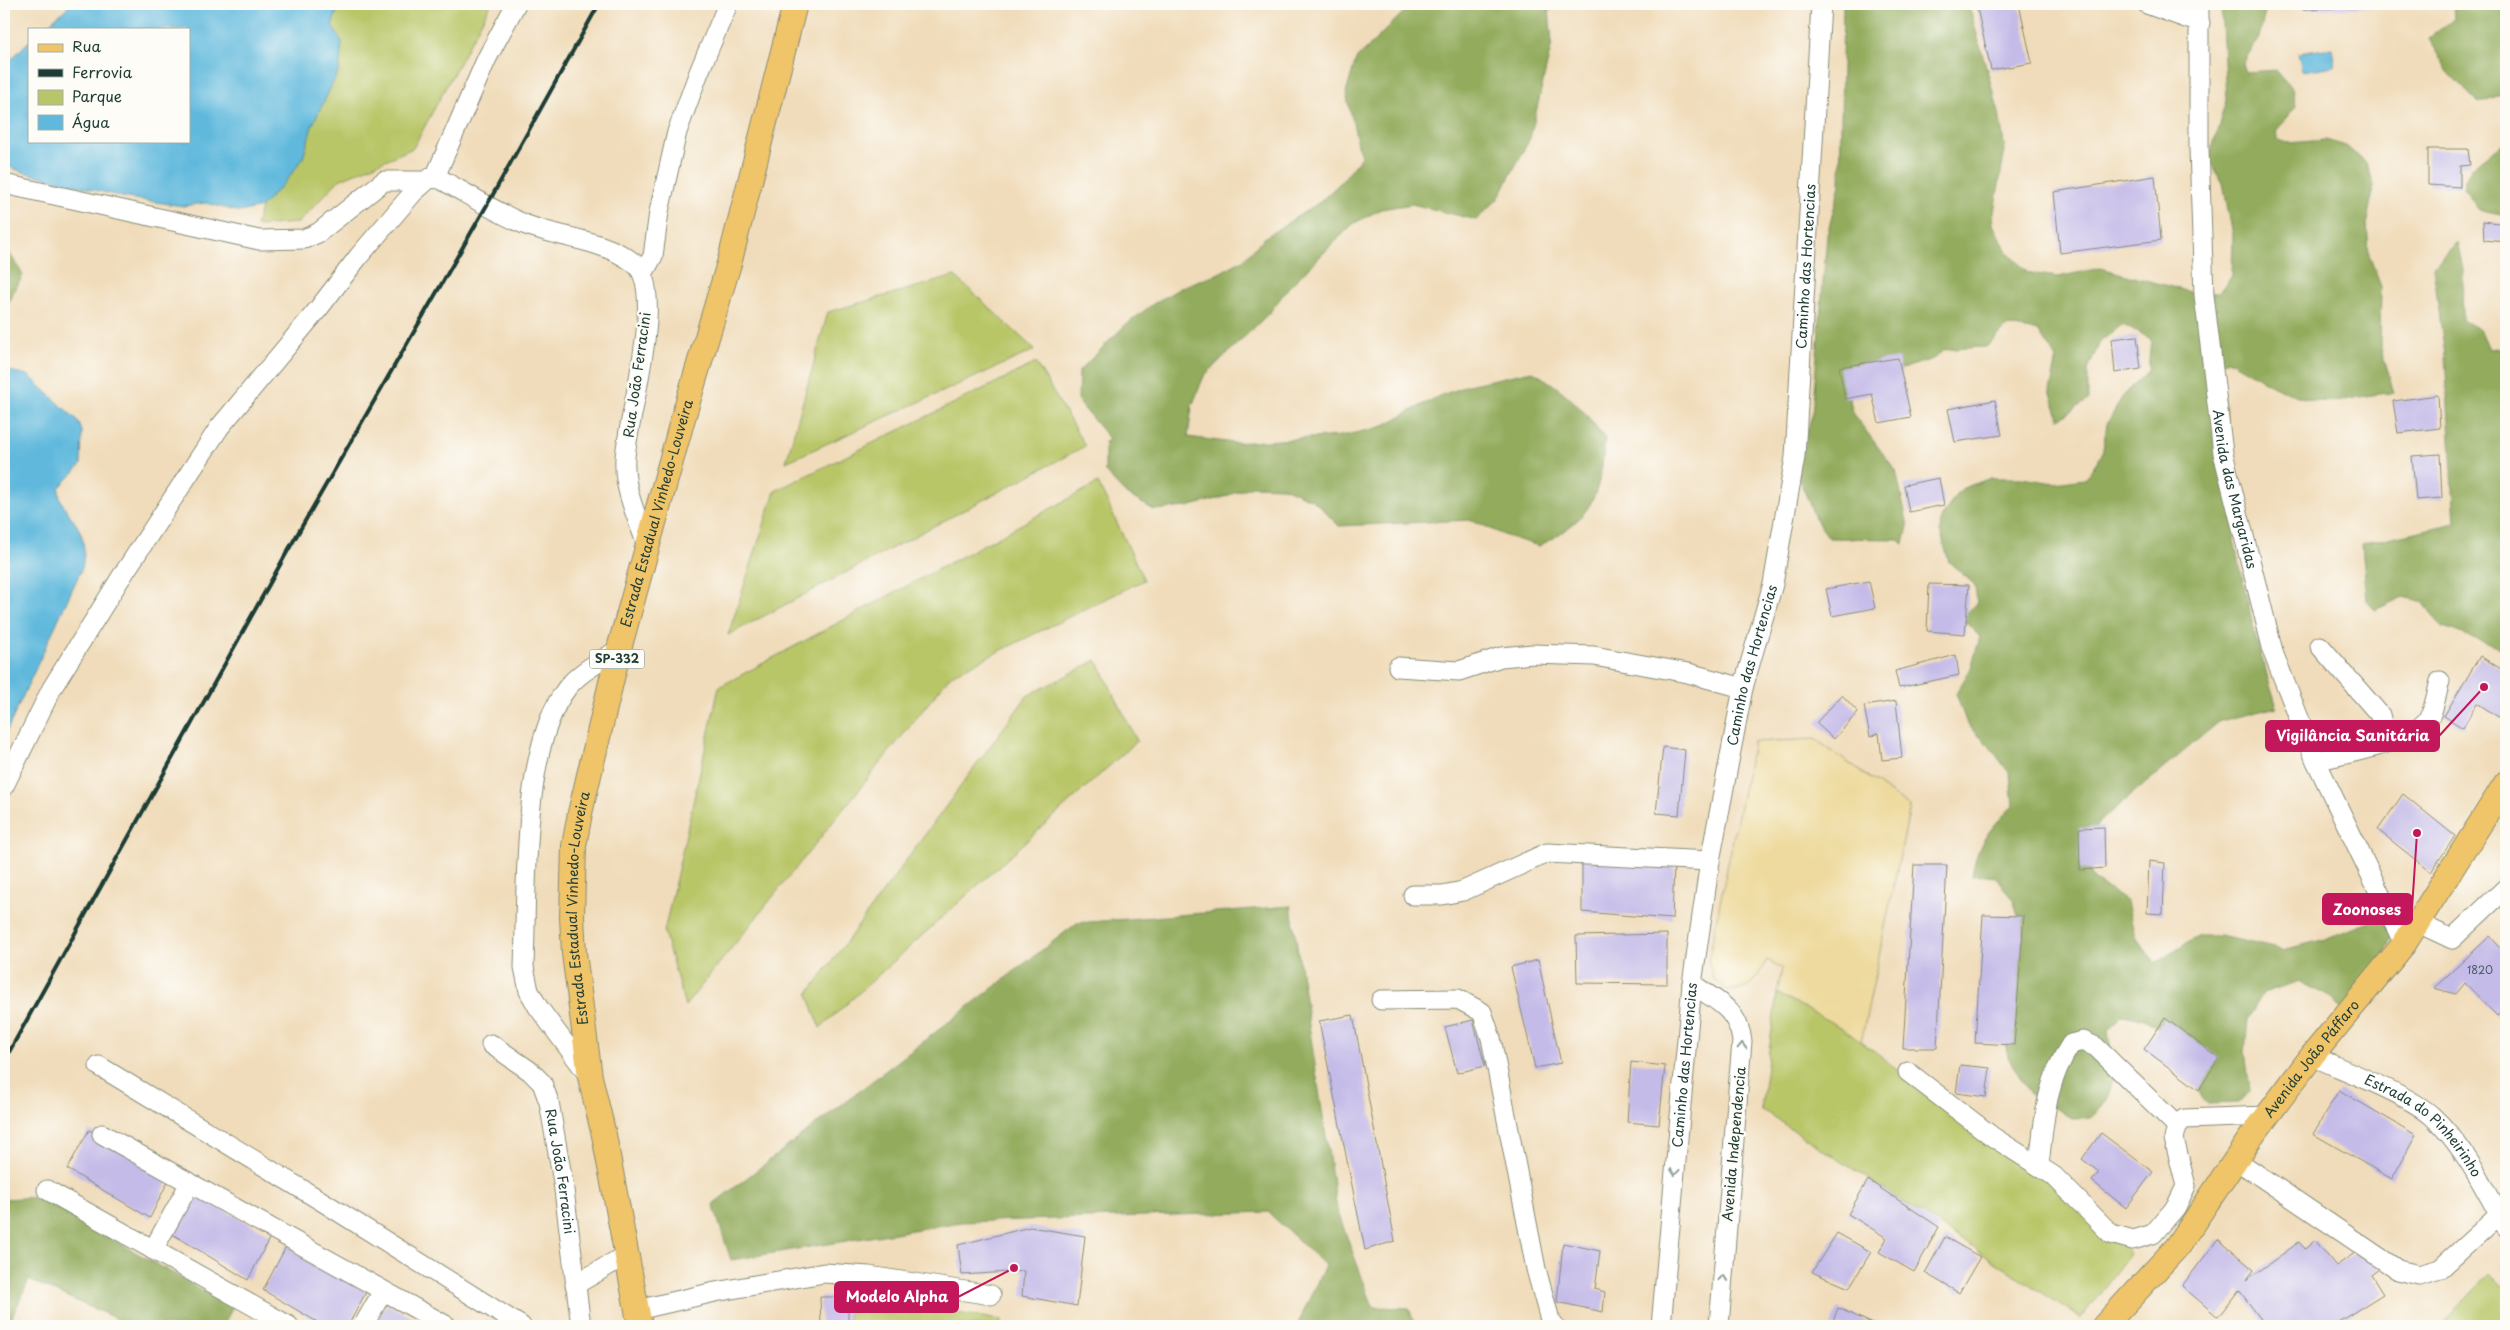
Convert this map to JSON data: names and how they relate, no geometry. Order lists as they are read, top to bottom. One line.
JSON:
{"streets":{"main road":["Estrada Estadual Vinhedo-Louveira","SP-332","Avenida João Páffaro"],"street":["Caminho das Hortencias","Rua João Ferracini","Avenida das Margaridas","Estrada do Pinheirinho","Avenida Independencia"]},"crossings":[["Caminho das Hortencias","Avenida Independencia"],["Rua João Ferracini","Estrada Estadual Vinhedo-Louveira"],["Avenida das Margaridas","Avenida João Páffaro"],["Avenida João Páffaro","Estrada do Pinheirinho"]],"one_way":["Avenida Independencia"],"places":["Vigilância Sanitária","Zoonoses","Modelo Alpha"],"house_numbers":["1820"],"legend":["Rua","Ferrovia","Parque","Água"]}
